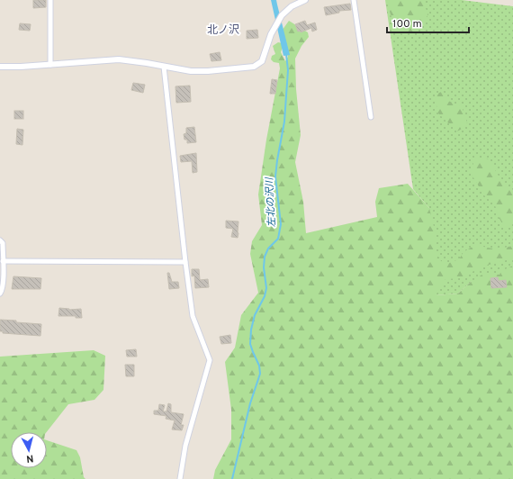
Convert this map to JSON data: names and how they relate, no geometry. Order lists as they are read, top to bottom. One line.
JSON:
{"districts":["北ノ沢"],"water":["左北の沢川"],"scale_bar":"100 m","north":"bottom"}
